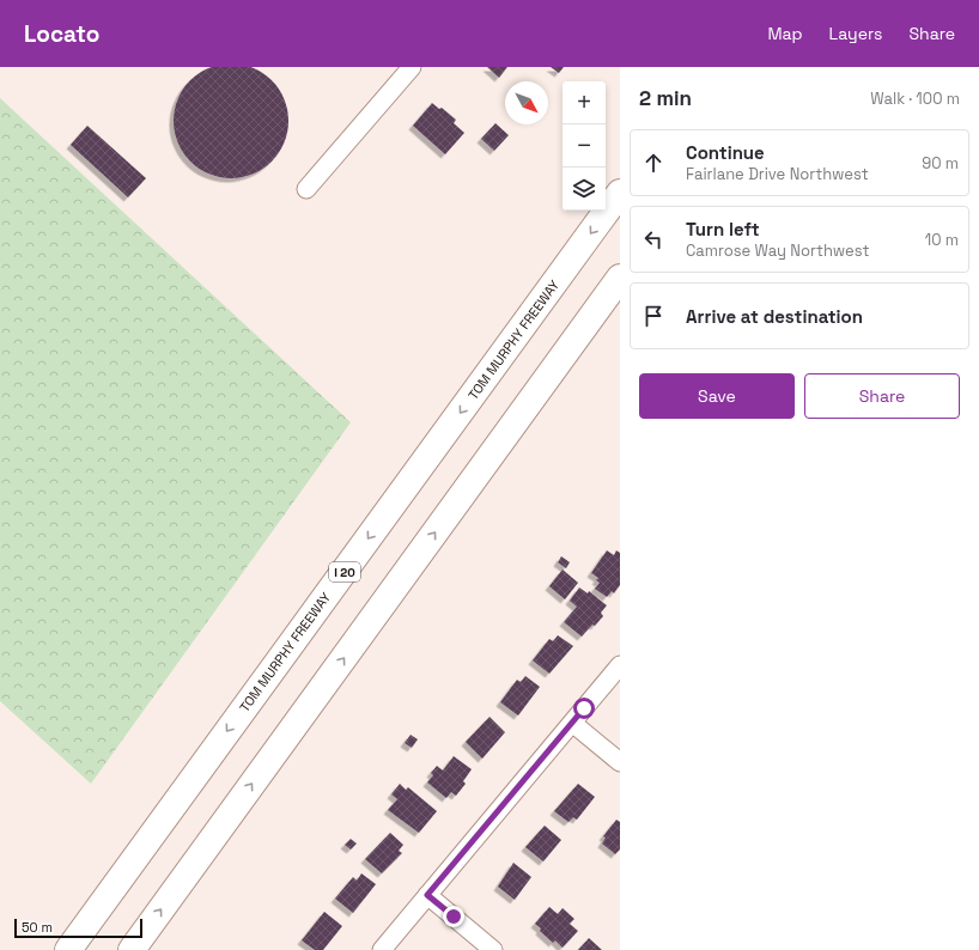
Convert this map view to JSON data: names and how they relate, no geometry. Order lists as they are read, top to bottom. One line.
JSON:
{"streets":{"highway":["TOM MURPHY FREEWAY","I 20"]},"scale_bar":"50 m","north":"bottom right","page":{"header":"Locato","nav":["Map","Layers","Share"],"heading":["2 min","Walk · 100 m"],"map_buttons":["+","−"],"list":[["Continue","Fairlane Drive Northwest","90 m"],["Turn left","Camrose Way Northwest","10 m"],"Arrive at destination"],"buttons":["Save","Share"],"scale":"50 m"}}
